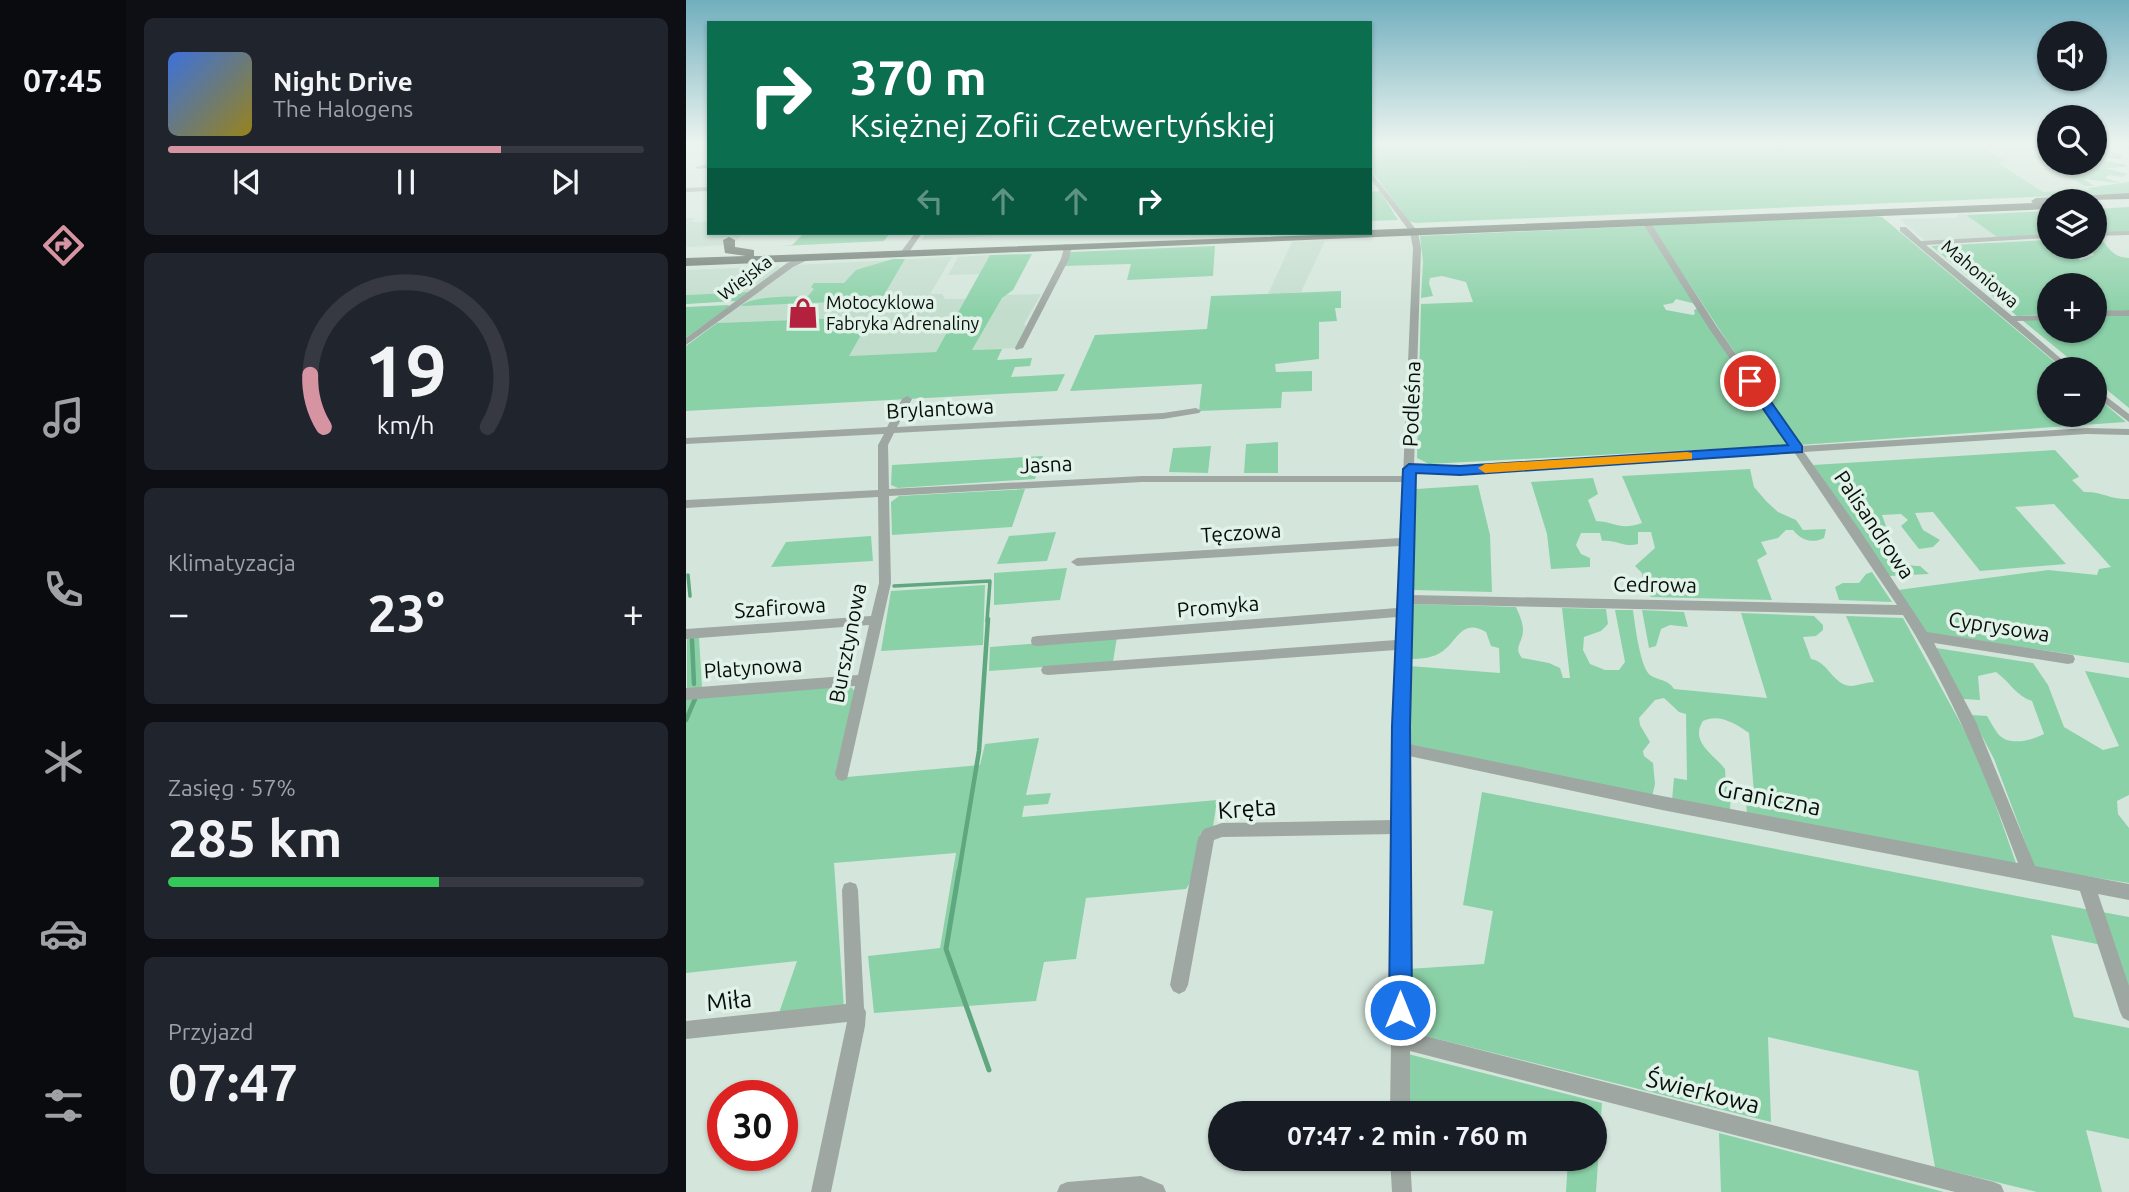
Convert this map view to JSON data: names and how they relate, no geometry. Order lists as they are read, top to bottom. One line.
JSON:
{"streets":{"street":["Mahoniowa","Wiejska","Podleśna","Brylantowa","Jasna","Palisandrowa","Tęczowa","Cedrowa","Promyka","Szafirowa","Cyprysowa","Bursztynowa","Platynowa","Graniczna","Kręta","Miła","Świerkowa"]},"crossings":[["Podleśna","Jasna"],["Podleśna","Tęczowa"],["Podleśna","Cedrowa"],["Podleśna","Promyka"],["Podleśna","Graniczna"],["Podleśna","Kręta"],["Podleśna","Świerkowa"],["Brylantowa","Bursztynowa"],["Jasna","Palisandrowa"],["Jasna","Bursztynowa"],["Palisandrowa","Cedrowa"],["Palisandrowa","Cyprysowa"],["Palisandrowa","Graniczna"],["Cedrowa","Promyka"],["Szafirowa","Bursztynowa"],["Bursztynowa","Platynowa"]],"places":{"shop":["Motocyklowa Fabryka Adrenaliny"]},"page":{"tabs":"07:45","map_buttons":["+","−"],"turn":["370 m","Księżnej Zofii Czetwertyńskiej"],"song":["Night Drive","The Halogens"],"tile":["Klimatyzacja",["Zasięg · 57%","285 km"],["Przyjazd","07:47"]],"heat":["−","23°","+"],"limit":"30","trip":"07:47 · 2 min · 760 m","gauge":["19","km/h"]}}
